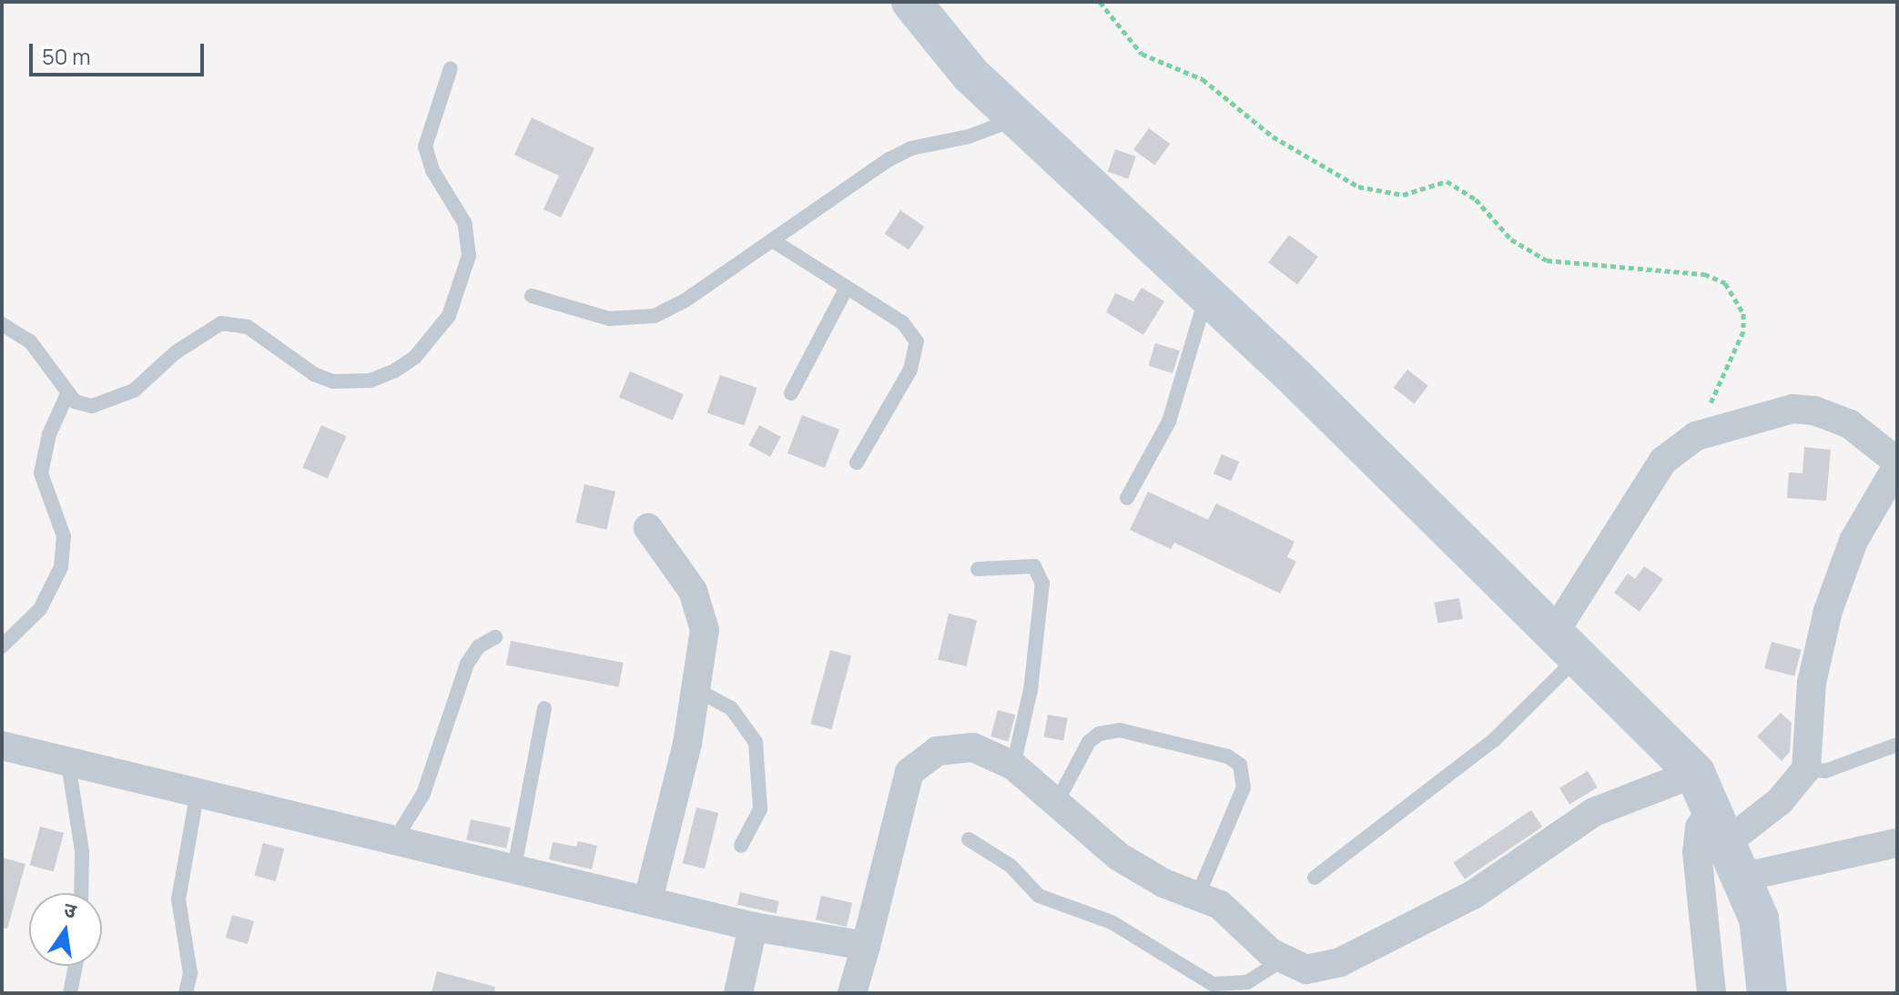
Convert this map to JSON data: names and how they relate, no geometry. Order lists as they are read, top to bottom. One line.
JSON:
{"scale_bar":"50 m","north":"top"}
